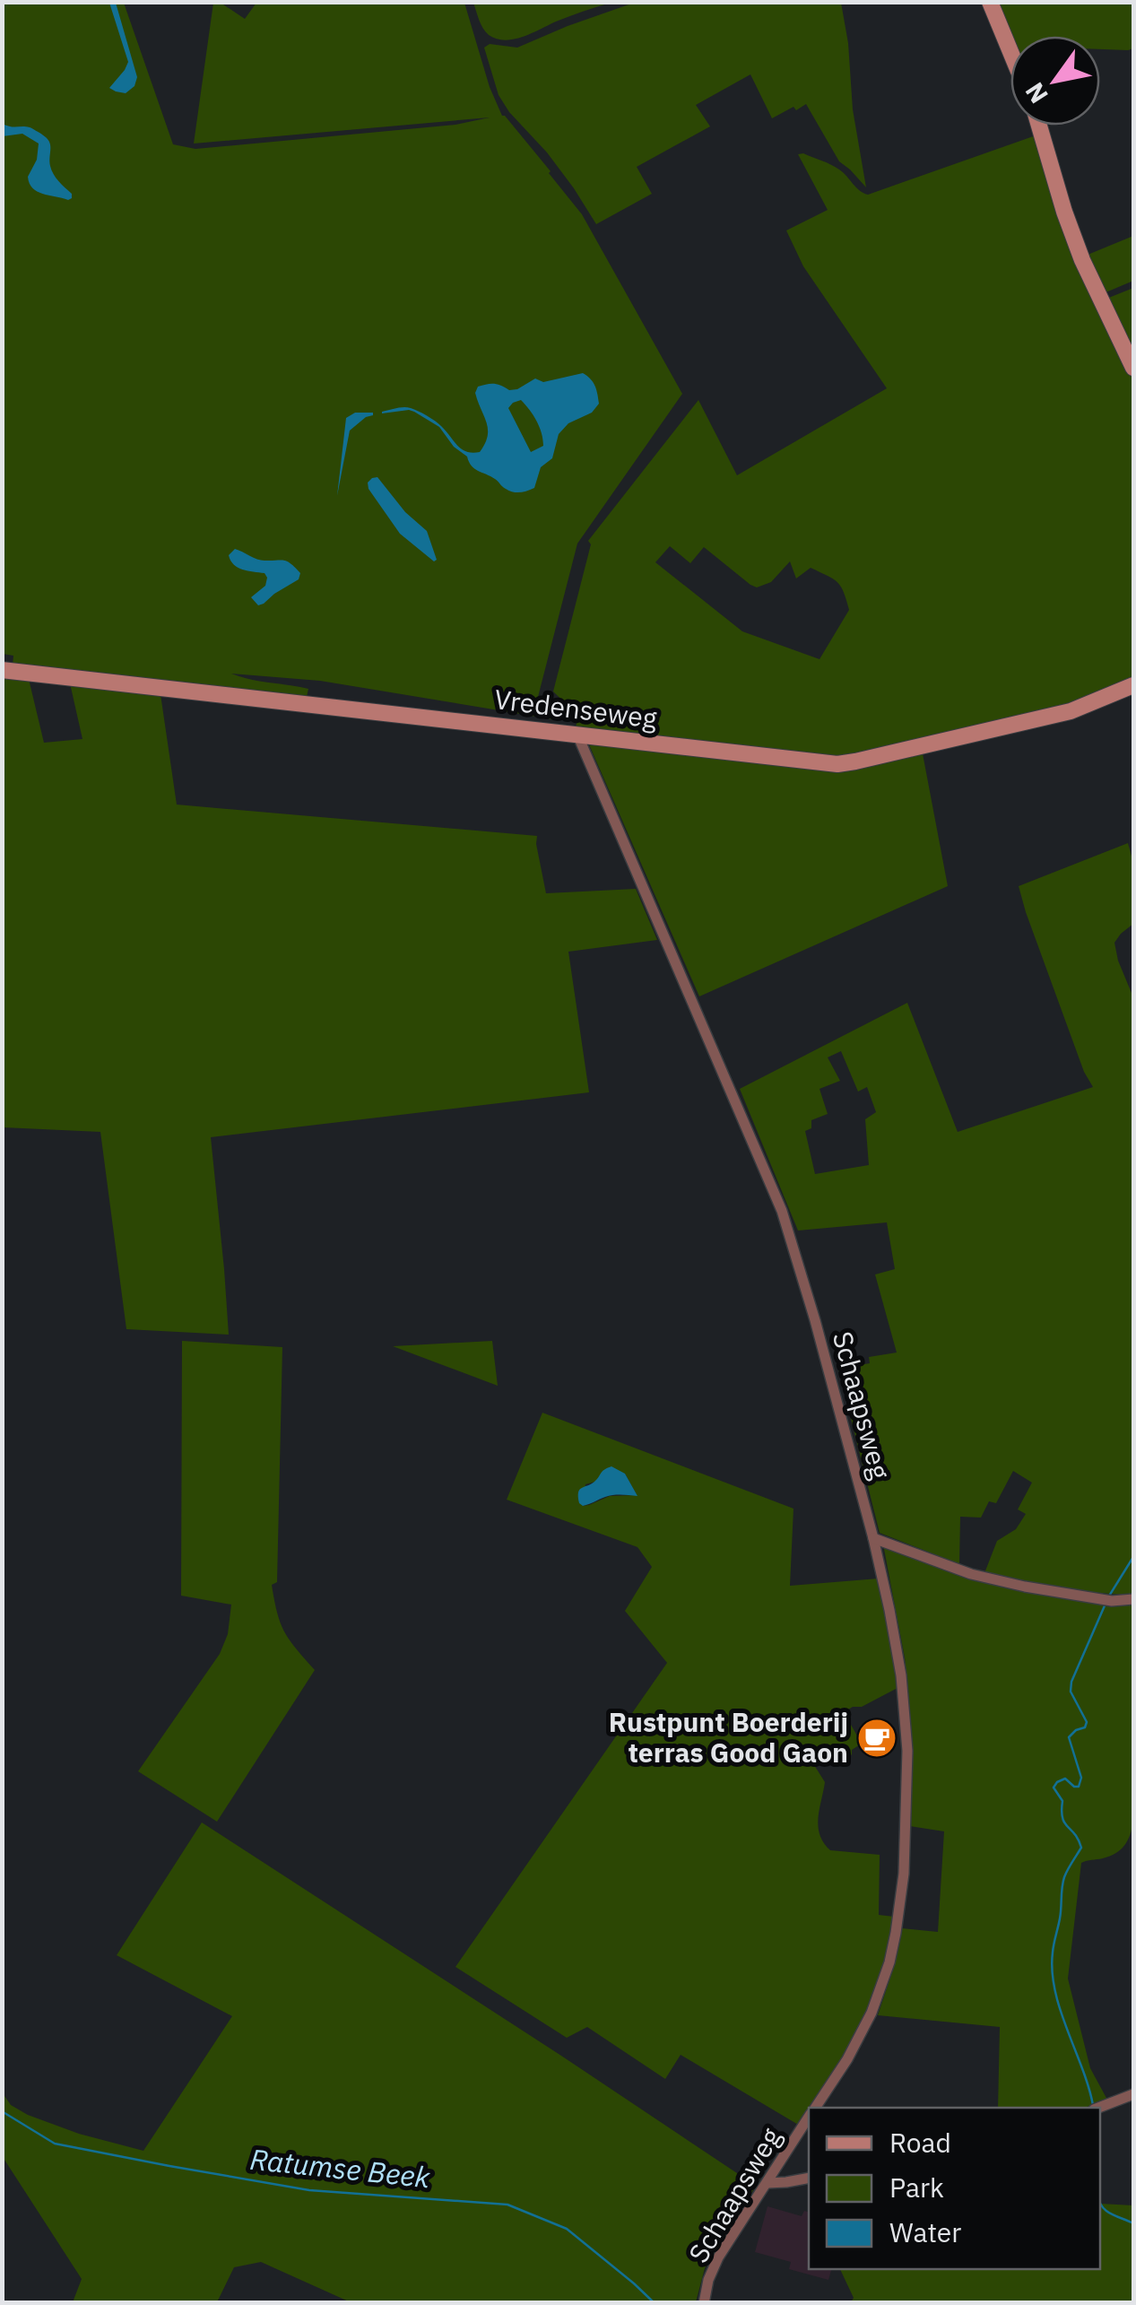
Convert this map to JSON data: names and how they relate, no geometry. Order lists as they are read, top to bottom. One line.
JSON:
{"streets":{"main road":["Vredenseweg"],"street":["Schaapsweg"]},"crossings":[["Vredenseweg","Schaapsweg"]],"water":["Ratumse Beek"],"places":{"cafe":["Rustpunt Boerderij terras Good Gaon"]},"legend":["Road","Park","Water"],"north":"bottom left"}
